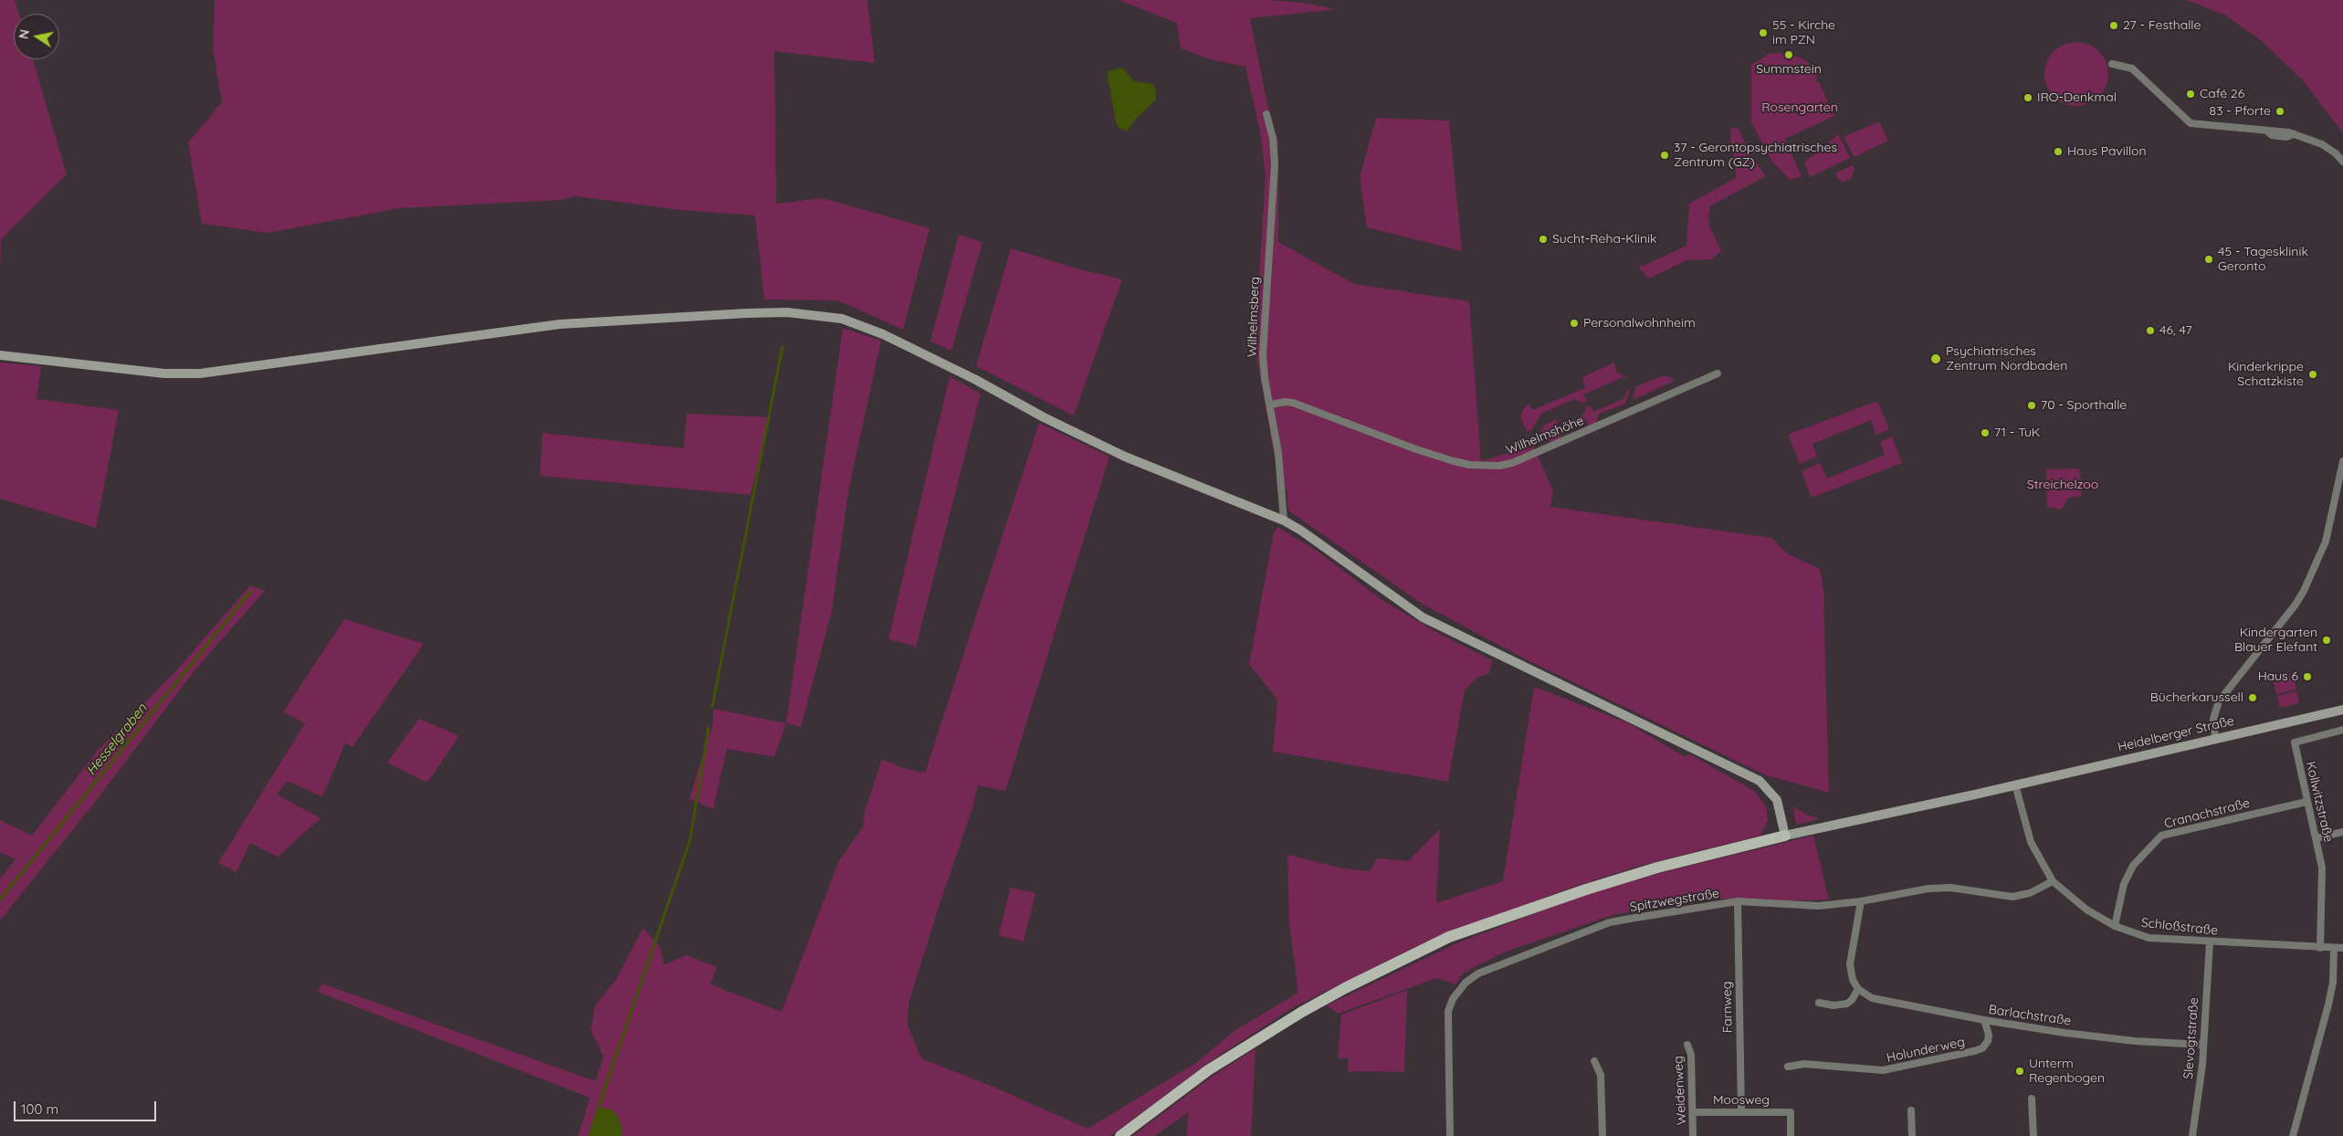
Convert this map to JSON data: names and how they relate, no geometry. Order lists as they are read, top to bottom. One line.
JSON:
{"streets":{"main road":["Heidelberger Straße"],"street":["Wilhelmsberg","Wilhelmshöhe","Kollwitzstraße","Cranachstraße","Spitzwegstraße","Schloßstraße","Farnweg","Barlachstraße","Slevogtstraße","Holunderweg","Weidenweg","Moosweg"]},"crossings":[["Wilhelmsberg","Wilhelmshöhe"],["Heidelberger Straße","Schloßstraße"],["Kollwitzstraße","Cranachstraße"],["Kollwitzstraße","Schloßstraße"],["Cranachstraße","Schloßstraße"],["Spitzwegstraße","Schloßstraße"],["Spitzwegstraße","Farnweg"],["Schloßstraße","Slevogtstraße"],["Farnweg","Moosweg"],["Barlachstraße","Slevogtstraße"],["Barlachstraße","Holunderweg"],["Weidenweg","Moosweg"]],"water":["Hesselgraben"],"parks":["Rosengarten","Streichelzoo"],"places":["27 - Festhalle","55 - Kirche im PZN","Summstein","Café 26","IRO-Denkmal","83 - Pforte","Haus Pavillon","37 - Gerontopsychiatrisches Zentrum (GZ)","Sucht-Reha-Klinik","45 - Tagesklinik Geronto","Personalwohnheim","46, 47","Psychiatrisches Zentrum Nordbaden","Kinderkrippe Schatzkiste","70 - Sporthalle","71 - TuK","Kindergarten Blauer Elefant","Haus 6","Bücherkarussell","Unterm Regenbogen"],"scale_bar":"100 m","north":"left"}
